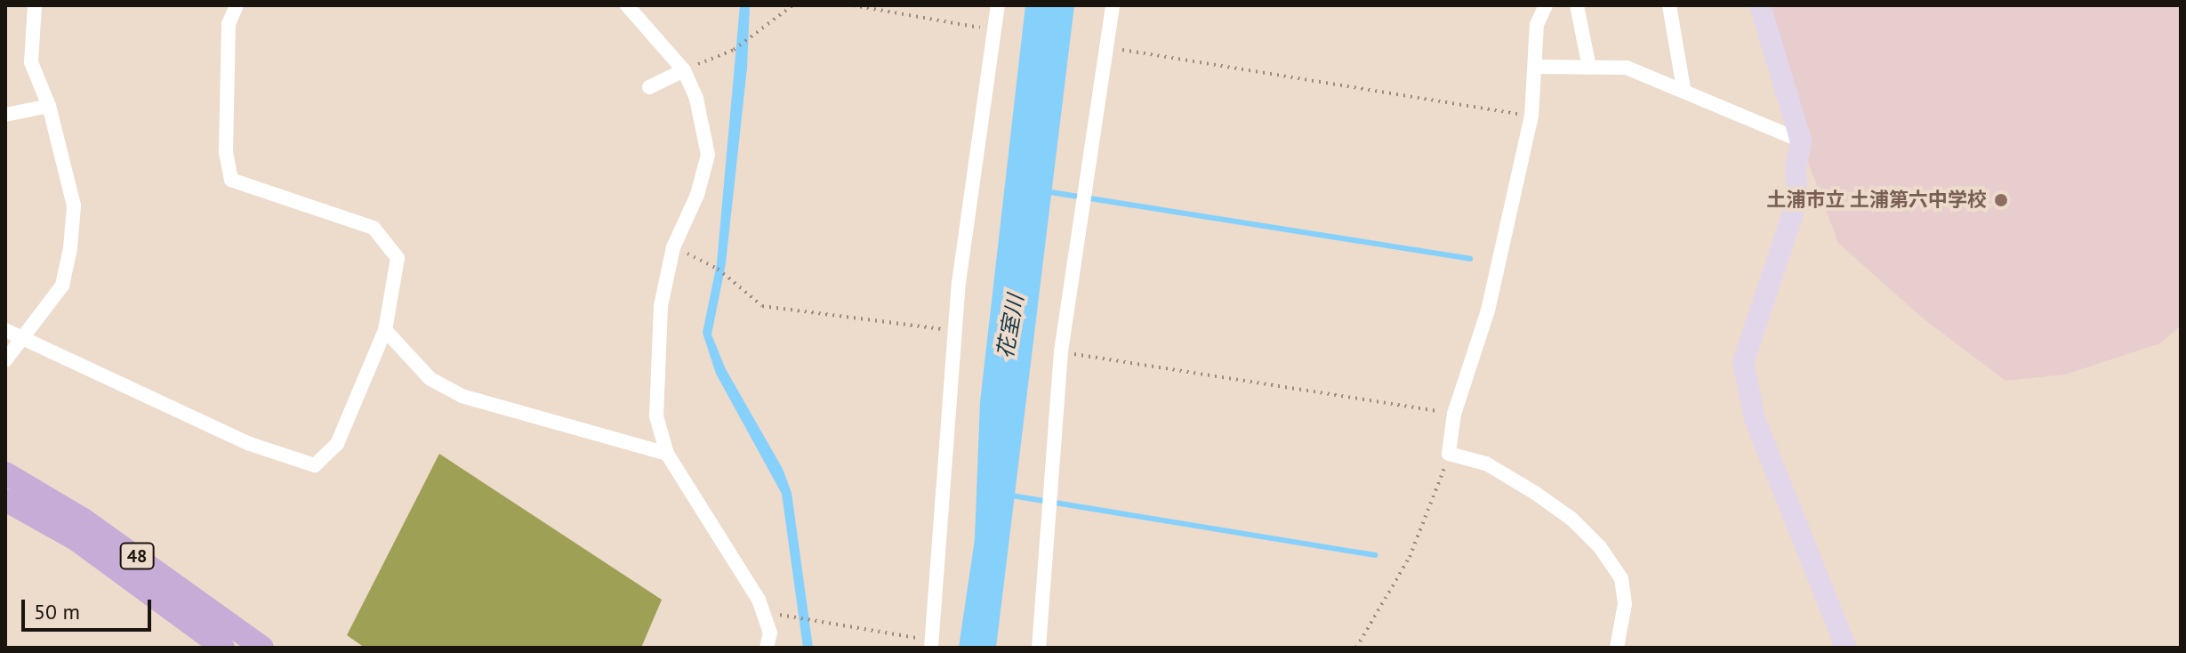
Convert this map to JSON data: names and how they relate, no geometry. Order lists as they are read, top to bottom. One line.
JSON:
{"streets":{"main road":["48"]},"water":["花室川"],"places":["土浦市立 土浦第六中学校"],"scale_bar":"50 m"}
